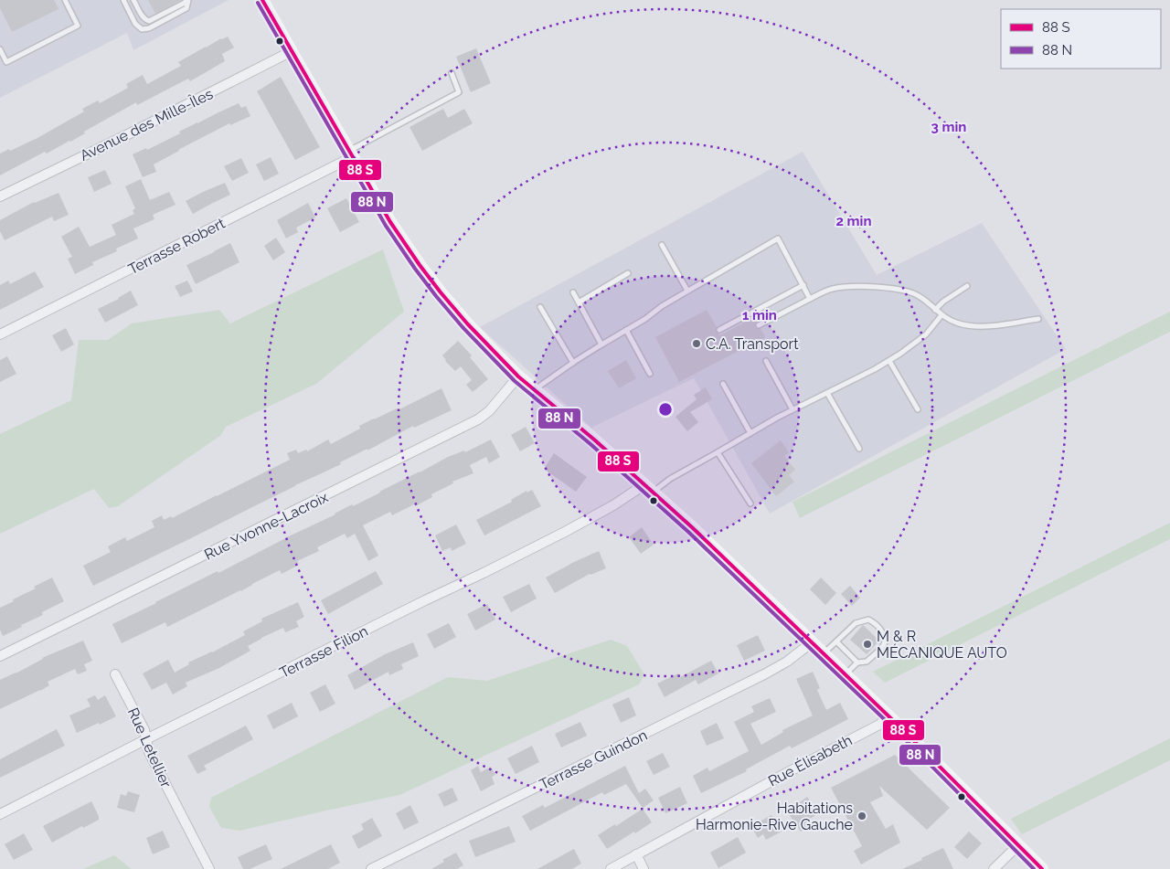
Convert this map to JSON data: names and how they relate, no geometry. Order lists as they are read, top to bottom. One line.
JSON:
{"streets":{"street":["Avenue des Mille-Îles","Terrasse Robert","Rue Yvonne-Lacroix","Terrasse Filion","Rue Letellier","Terrasse Guindon","Rue Élisabeth"]},"crossings":[["Terrasse Filion","Rue Letellier"]],"places":["C.A. Transport","M & R MÉCANIQUE AUTO","Habitations Harmonie-Rive Gauche"],"legend":["88 S","88 N"],"rings":["3 min","2 min","1 min"]}
